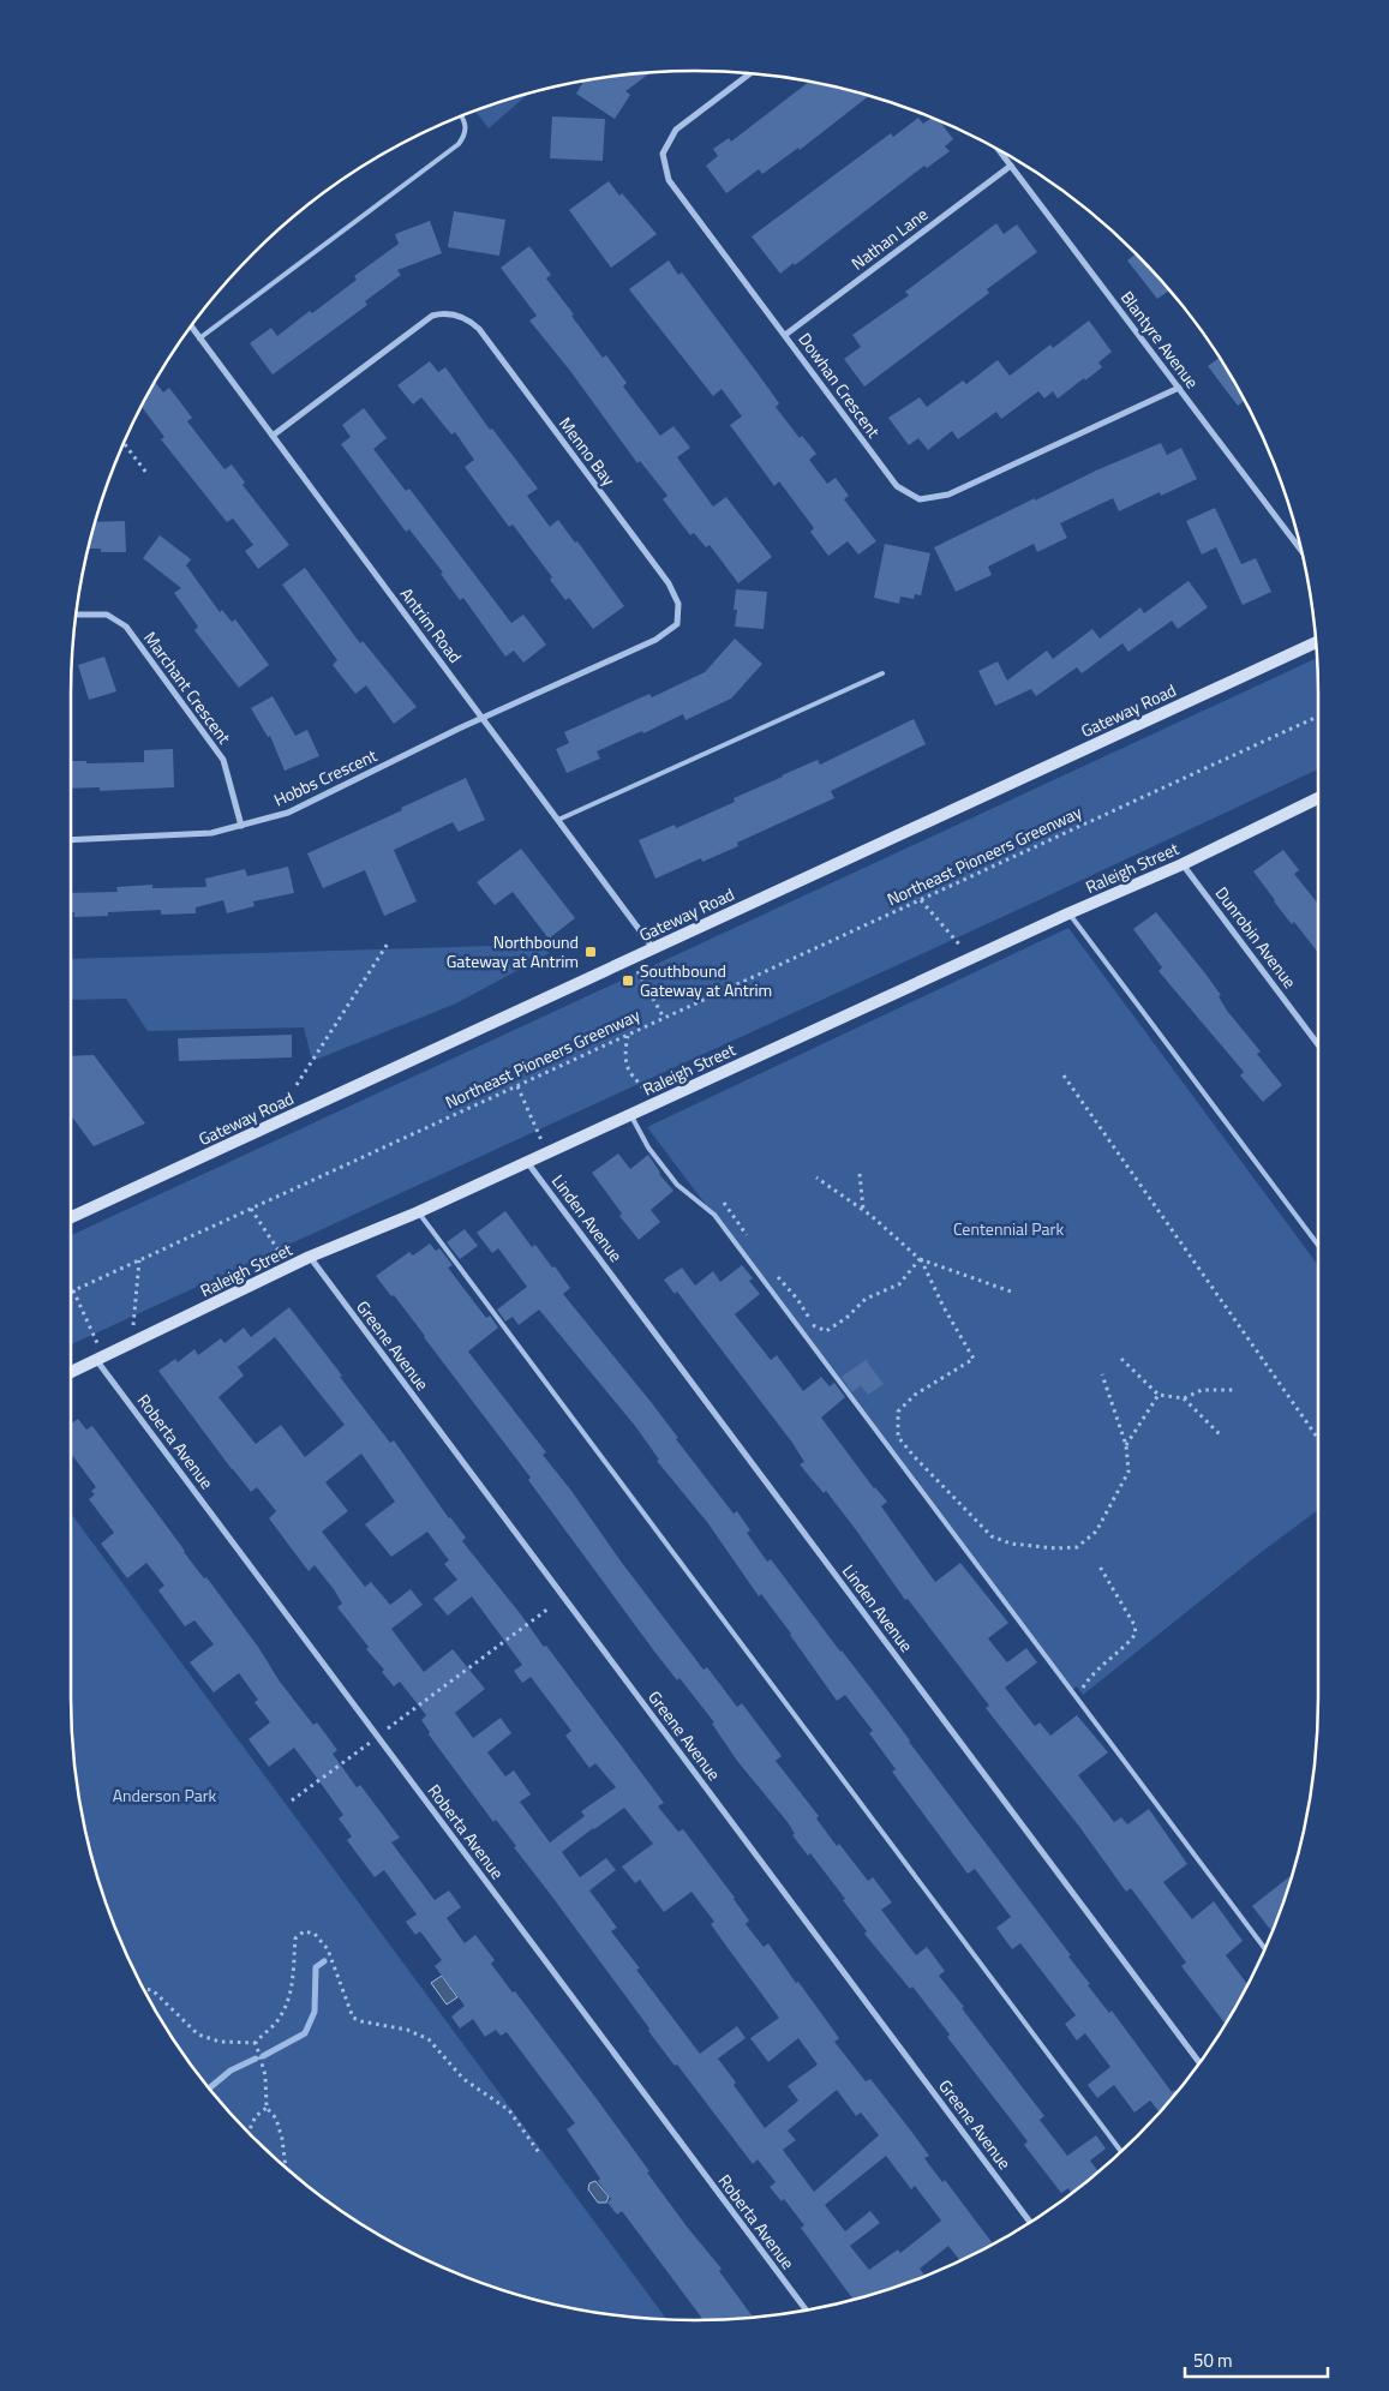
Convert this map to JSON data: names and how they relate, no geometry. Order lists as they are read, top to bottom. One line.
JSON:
{"streets":{"street":["Nathan Lane","Blantyre Avenue","Dowhan Crescent","Menno Bay","Antrim Road","Marchant Crescent","Gateway Road","Hobbs Crescent","Raleigh Street","Dunrobin Avenue","Linden Avenue","Greene Avenue","Roberta Avenue"],"path":["Northeast Pioneers Greenway"]},"crossings":[["Nathan Lane","Blantyre Avenue"],["Nathan Lane","Dowhan Crescent"],["Blantyre Avenue","Dowhan Crescent"],["Menno Bay","Antrim Road"],["Menno Bay","Hobbs Crescent"],["Antrim Road","Gateway Road"],["Antrim Road","Hobbs Crescent"],["Marchant Crescent","Hobbs Crescent"],["Raleigh Street","Dunrobin Avenue"],["Raleigh Street","Linden Avenue"],["Raleigh Street","Greene Avenue"],["Raleigh Street","Roberta Avenue"]],"parks":["Centennial Park","Anderson Park"],"places":{"transit":["Northbound Gateway at Antrim","Southbound Gateway at Antrim"]},"scale_bar":"50 m"}
